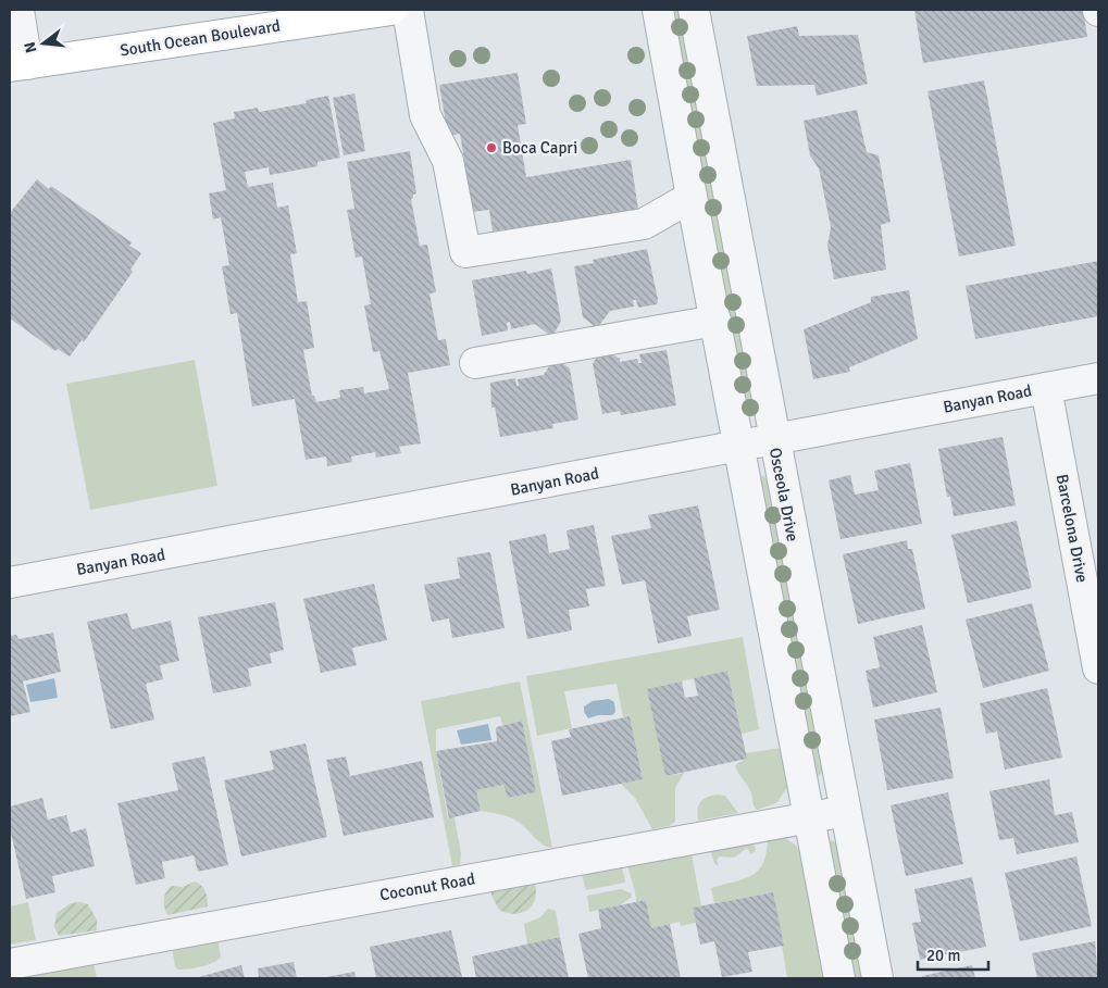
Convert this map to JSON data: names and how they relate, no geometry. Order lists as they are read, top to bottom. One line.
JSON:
{"streets":{"main road":["South Ocean Boulevard"],"street":["Banyan Road","Osceola Drive","Barcelona Drive","Coconut Road"]},"crossings":[["Banyan Road","Osceola Drive"],["Banyan Road","Barcelona Drive"],["Osceola Drive","Coconut Road"]],"places":["Boca Capri"],"scale_bar":"20 m","north":"left"}
